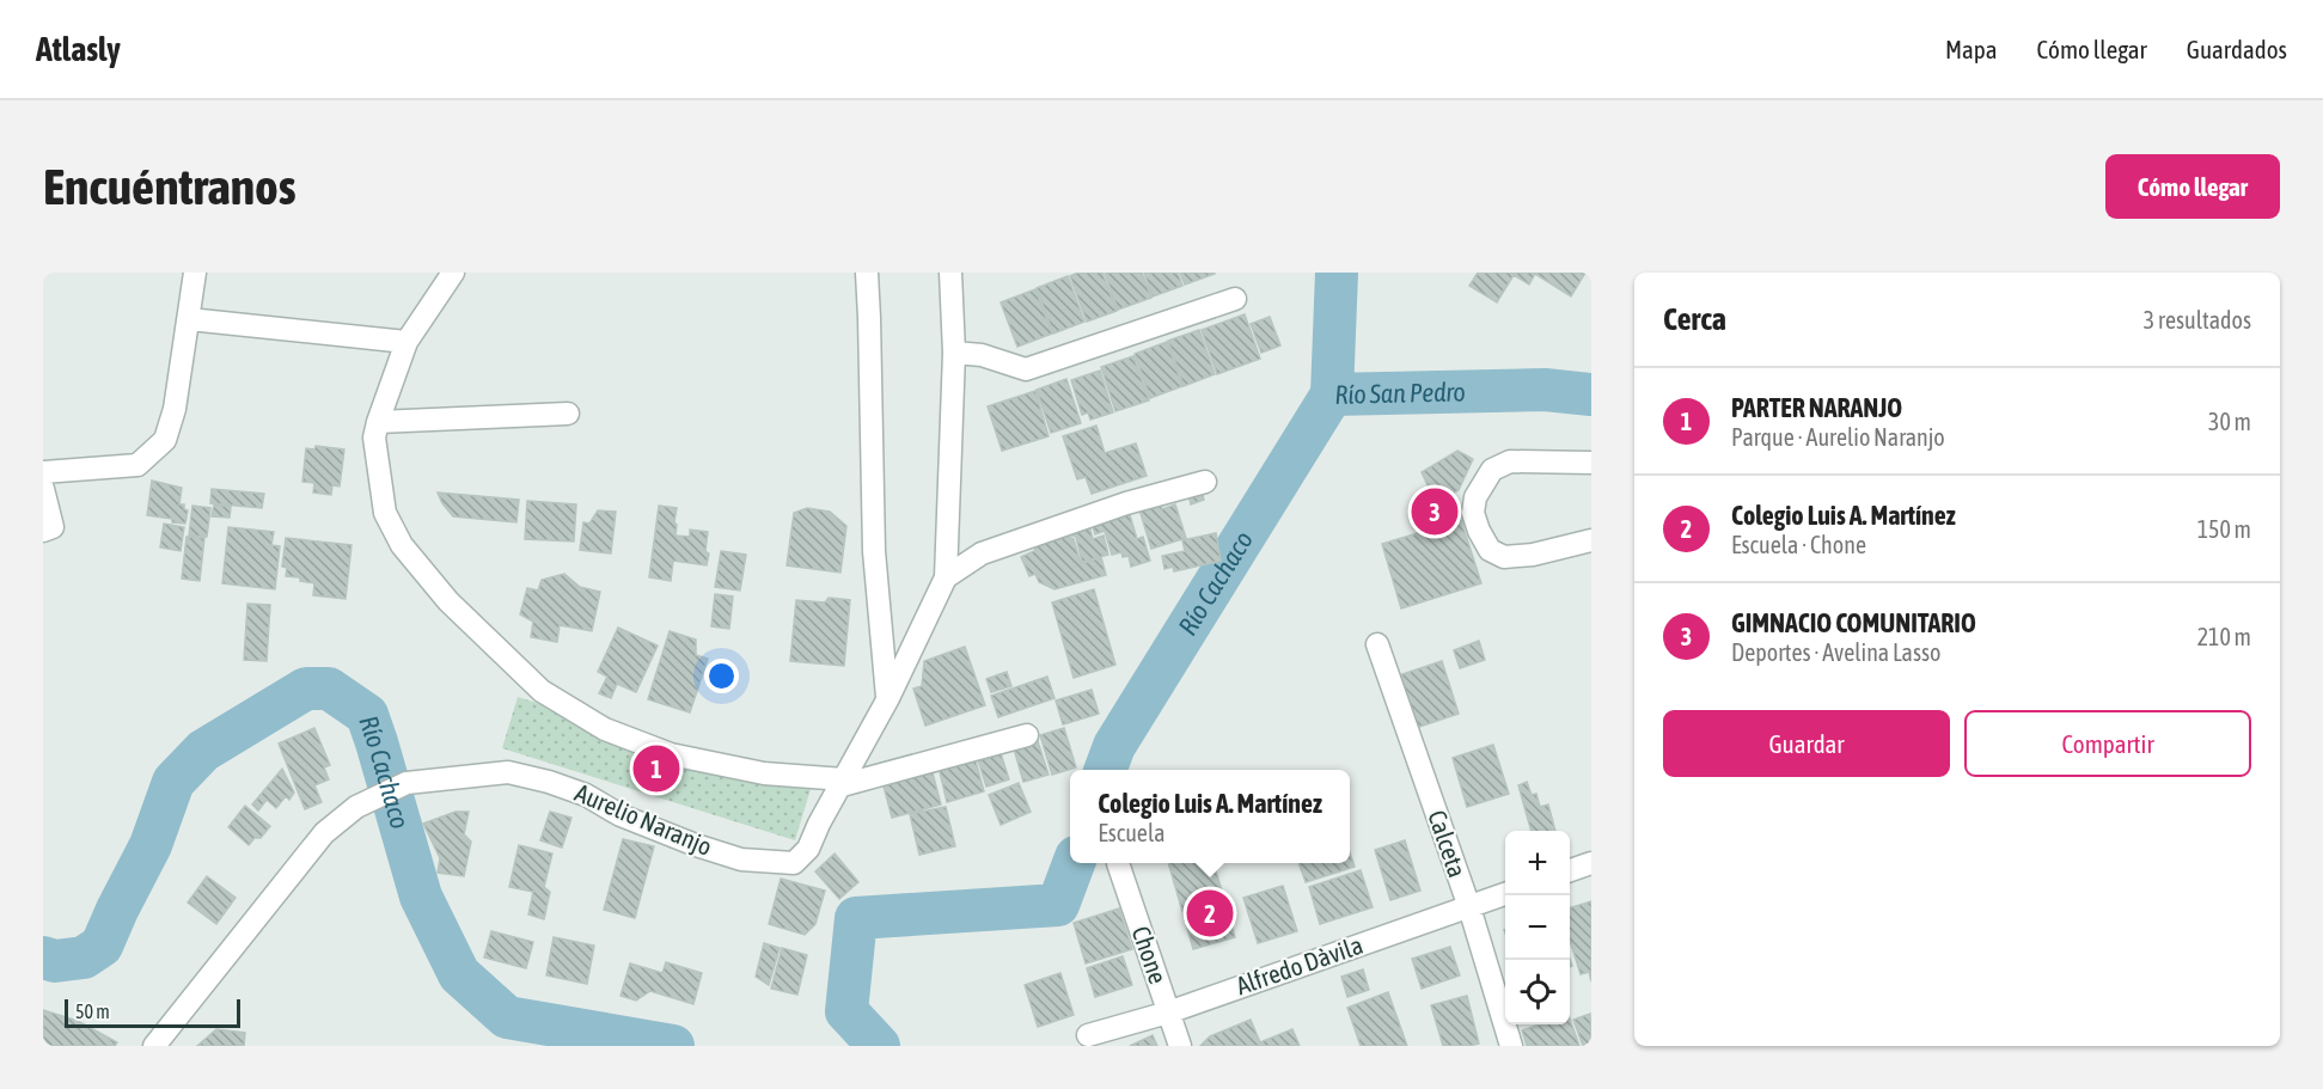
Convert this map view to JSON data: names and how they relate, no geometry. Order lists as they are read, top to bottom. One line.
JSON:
{"streets":{"street":["Aurelio Naranjo","Calceta","Chone","Alfredo Dàvila"]},"crossings":[["Calceta","Alfredo Dàvila"],["Chone","Alfredo Dàvila"]],"water":["Río San Pedro","Río Cachaco"],"scale_bar":"50 m","page":{"header":"Atlasly","nav":["Mapa","Cómo llegar","Guardados"],"buttons":["Cómo llegar",["Guardar","Compartir"]],"title":"Encuéntranos","heading":["Cerca","3 resultados"],"list":[{"mark":"1","name":"PARTER NARANJO","note":"Parque · Aurelio Naranjo","value":"30 m"},{"mark":"2","name":"Colegio Luis A. Martínez","note":"Escuela · Chone","value":"150 m"},{"mark":"3","name":"GIMNACIO COMUNITARIO","note":"Deportes · Avelina Lasso","value":"210 m"}],"pins":["3","1","2"],"popup":["Colegio Luis A. Martínez","Escuela"],"map_buttons":["+","−"],"scale":"50 m"}}
